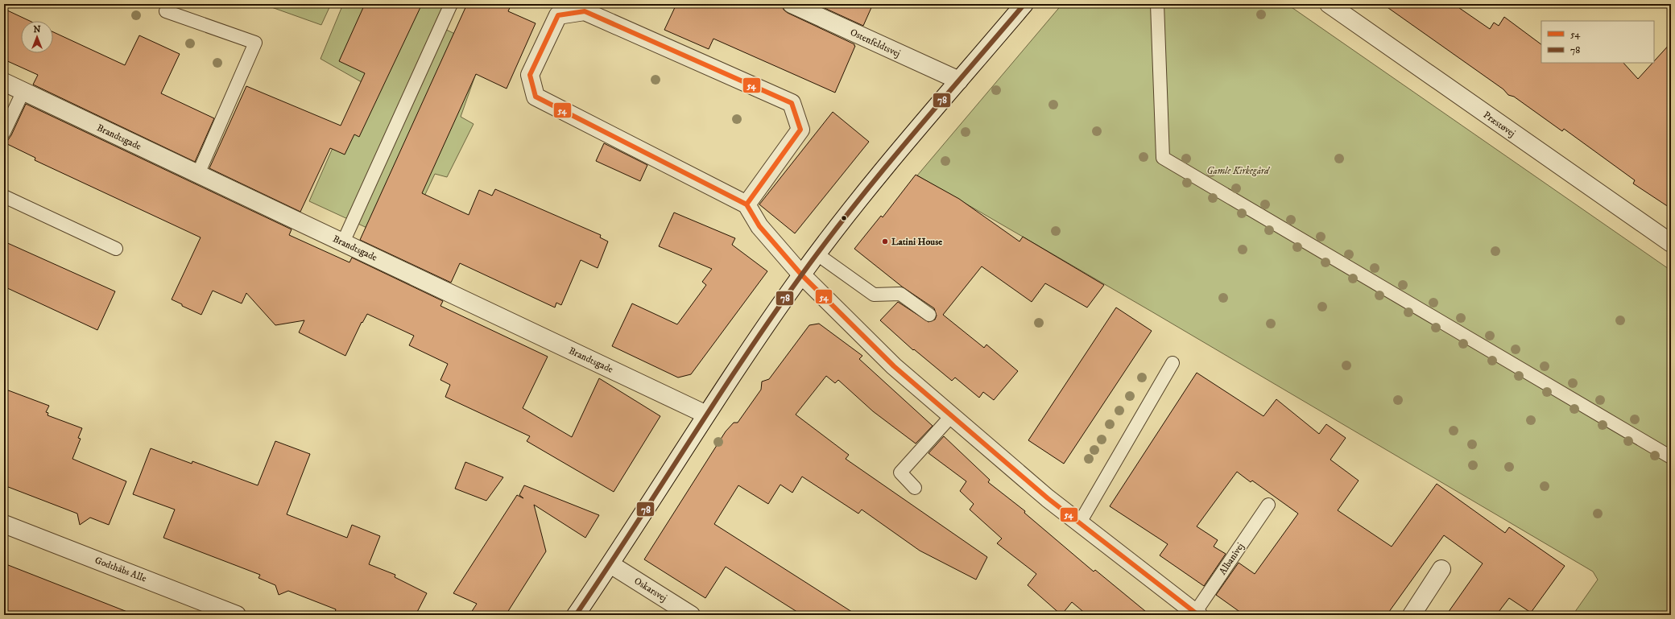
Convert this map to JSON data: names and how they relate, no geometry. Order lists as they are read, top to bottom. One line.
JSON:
{"streets":{"street":["Ostenfeldtsvej","Præstøvej","Brandtsgade","Godthåbs Alle","Oskarsvej"],"lane":["Albanivej"]},"parks":["Gamle Kirkegård"],"places":["Latini House"],"lines":["transit line 78","transit line 54"],"legend":["54","78"],"north":"top"}
